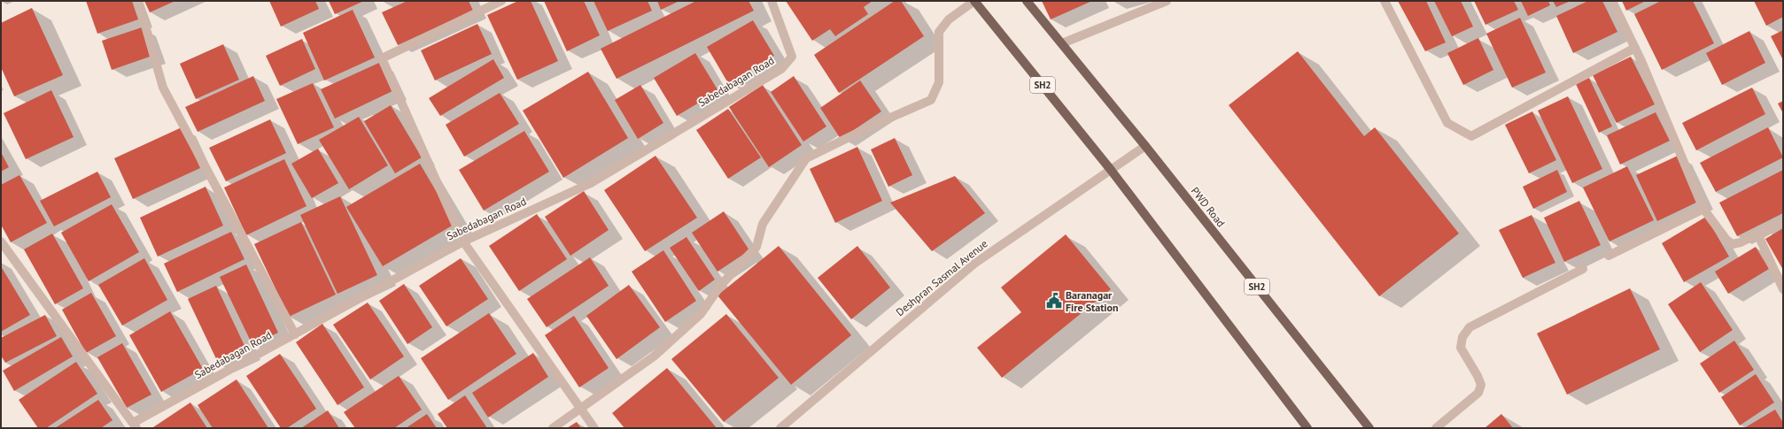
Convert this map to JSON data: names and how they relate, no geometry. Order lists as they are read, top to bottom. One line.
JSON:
{"streets":{"main road":["SH2","PWD Road"],"street":["Sabedabagan Road","Deshpran Sasmal Avenue"]},"crossings":[["SH2","Deshpran Sasmal Avenue"],["PWD Road","Deshpran Sasmal Avenue"]],"places":{"public building":["Baranagar Fire Station"]}}
